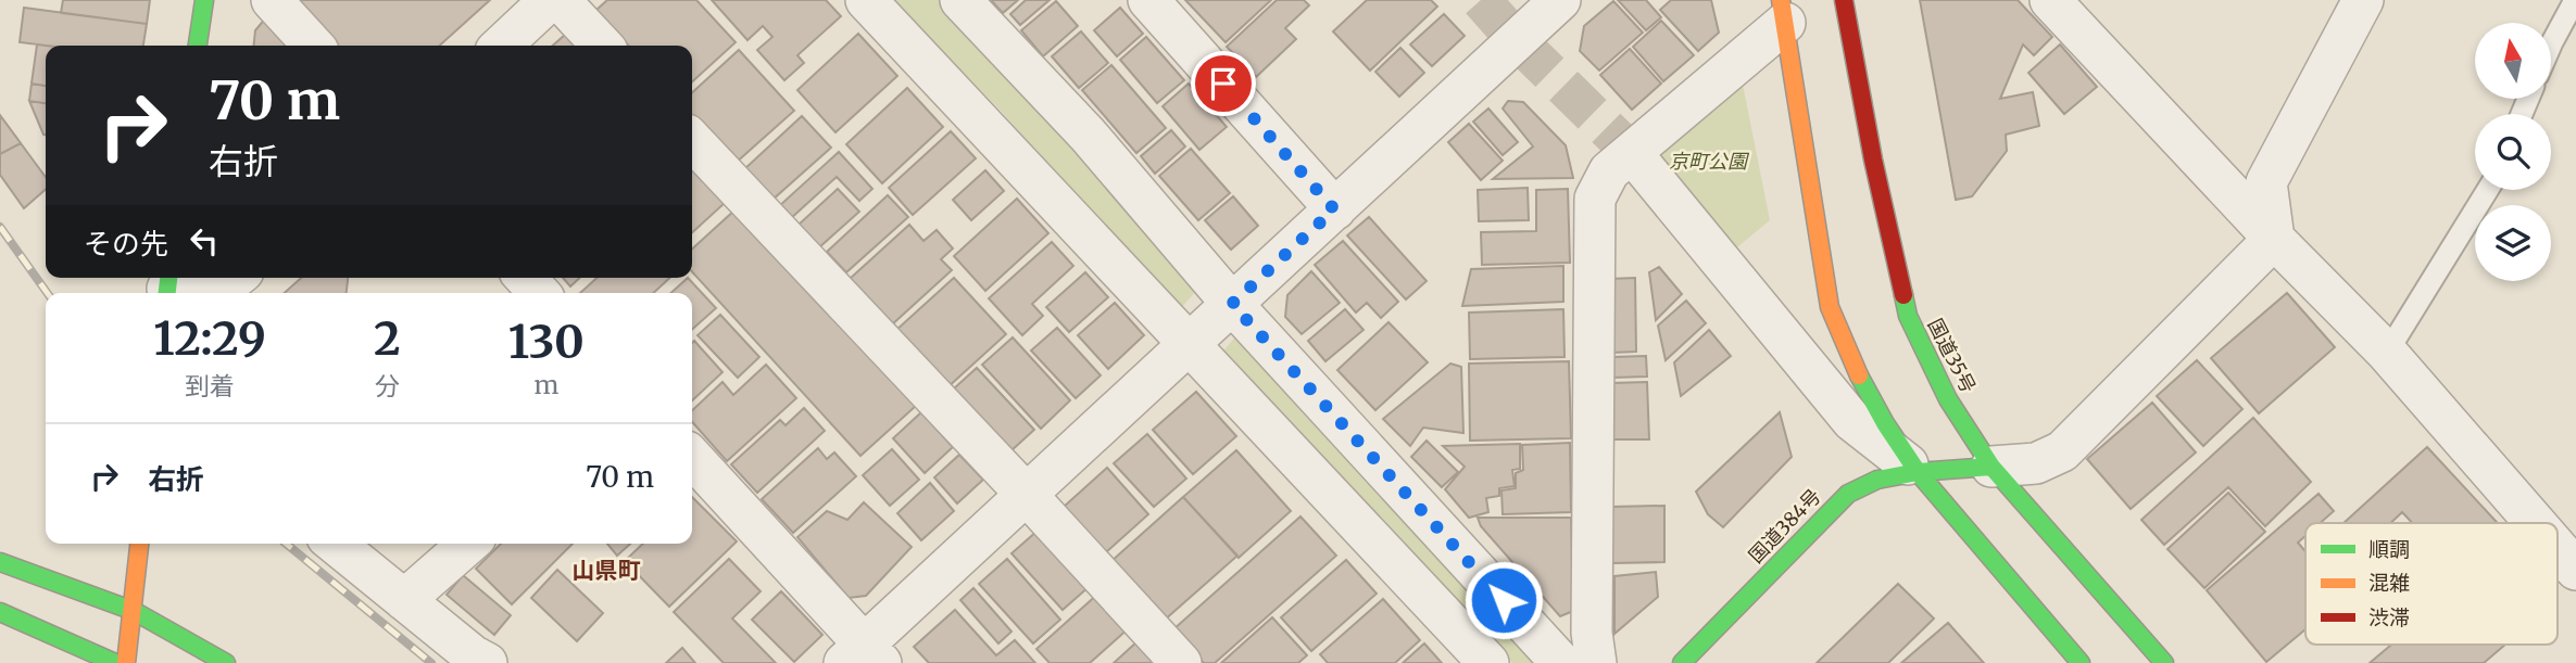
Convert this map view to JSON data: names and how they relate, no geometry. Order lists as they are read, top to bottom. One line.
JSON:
{"streets":{"main road":["国道35号","国道384号"]},"crossings":[["国道35号","国道384号"]],"districts":["山県町"],"parks":["京町公園"],"legend":["順調","混雑","渋滞"],"north":"top","page":{"turn":["70 m","右折"],"then":"その先","eta":["12:29","到着","2","分","130","m"],"list":[{"name":"右折","value":"70 m"}]}}
